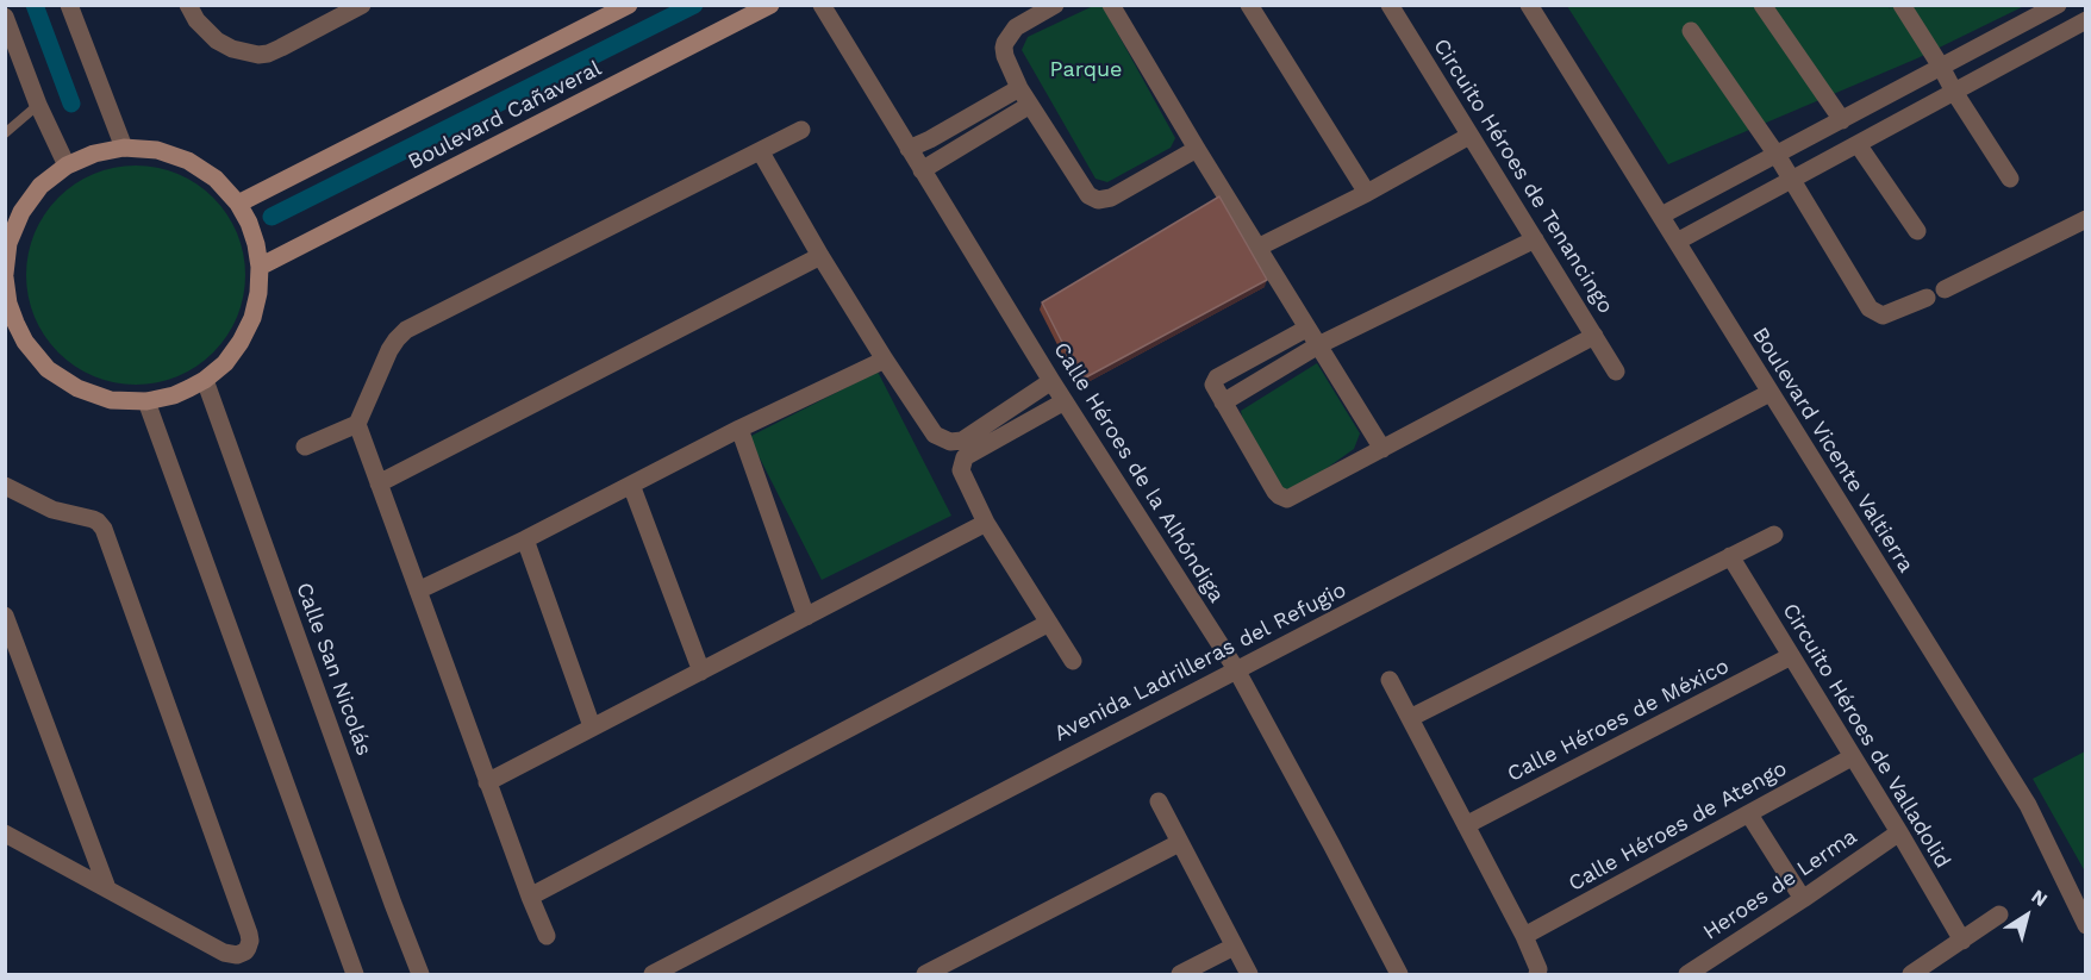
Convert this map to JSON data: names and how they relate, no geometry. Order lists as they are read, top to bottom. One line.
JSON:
{"streets":{"street":["Boulevard Cañaveral","Circuito Héroes de Tenancingo","Boulevard Vicente Valtierra","Calle Héroes de la Alhóndiga","Avenida Ladrilleras del Refugio","Calle San Nicolás","Calle Héroes de México","Circuito Héroes de Valladolid","Calle Héroes de Atengo","Heroes de Lerma"]},"crossings":[["Boulevard Cañaveral","Calle San Nicolás"],["Boulevard Vicente Valtierra","Avenida Ladrilleras del Refugio"],["Calle Héroes de la Alhóndiga","Avenida Ladrilleras del Refugio"],["Calle Héroes de México","Circuito Héroes de Valladolid"],["Circuito Héroes de Valladolid","Calle Héroes de Atengo"],["Circuito Héroes de Valladolid","Heroes de Lerma"]],"parks":["Parque"],"north":"top right"}
